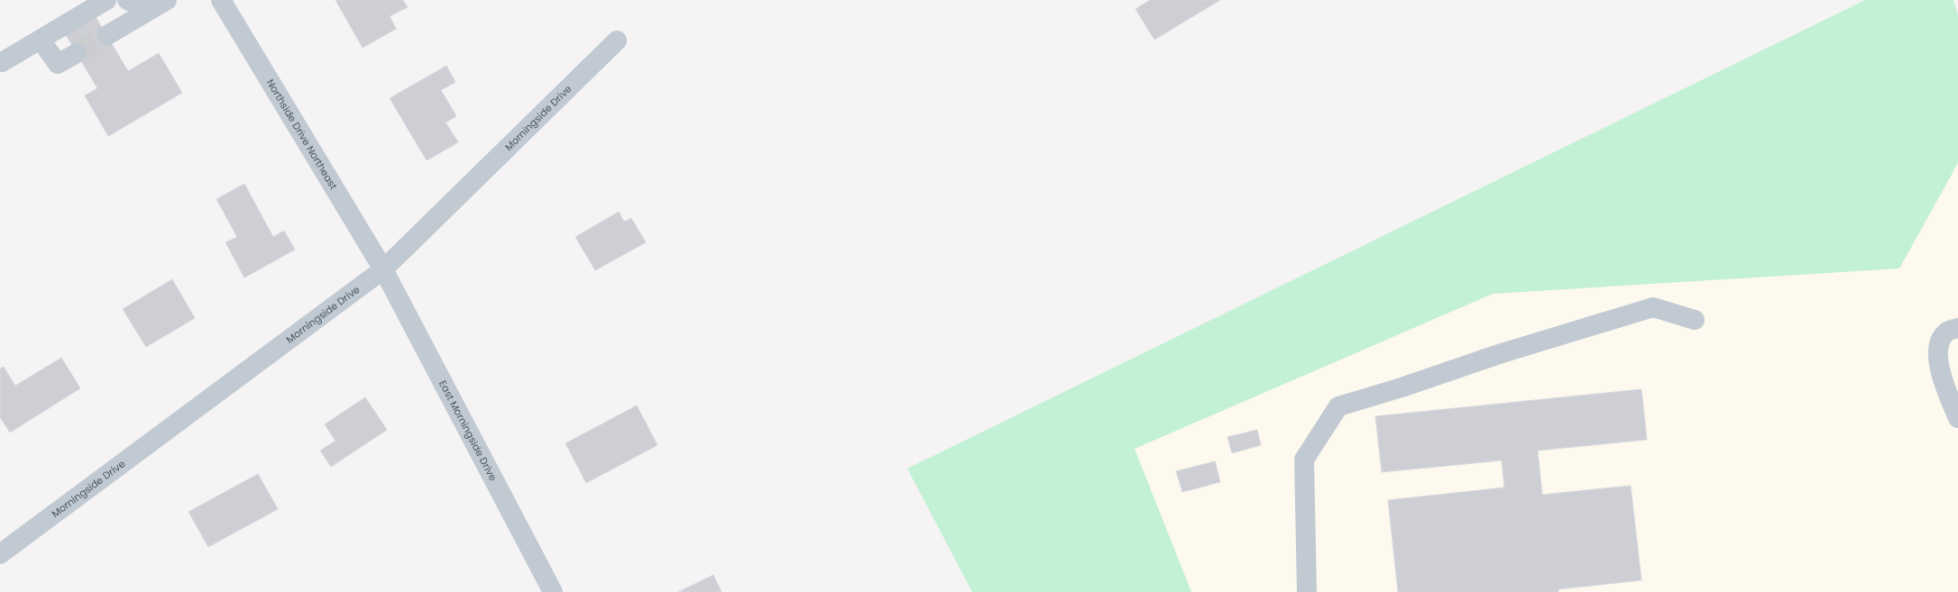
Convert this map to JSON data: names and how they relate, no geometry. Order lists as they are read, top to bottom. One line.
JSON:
{"streets":{"street":["Morningside Drive","Northside Drive Northeast","East Morningside Drive"]},"crossings":[["Morningside Drive","Northside Drive Northeast"],["Morningside Drive","East Morningside Drive"],["Northside Drive Northeast","East Morningside Drive"]]}
